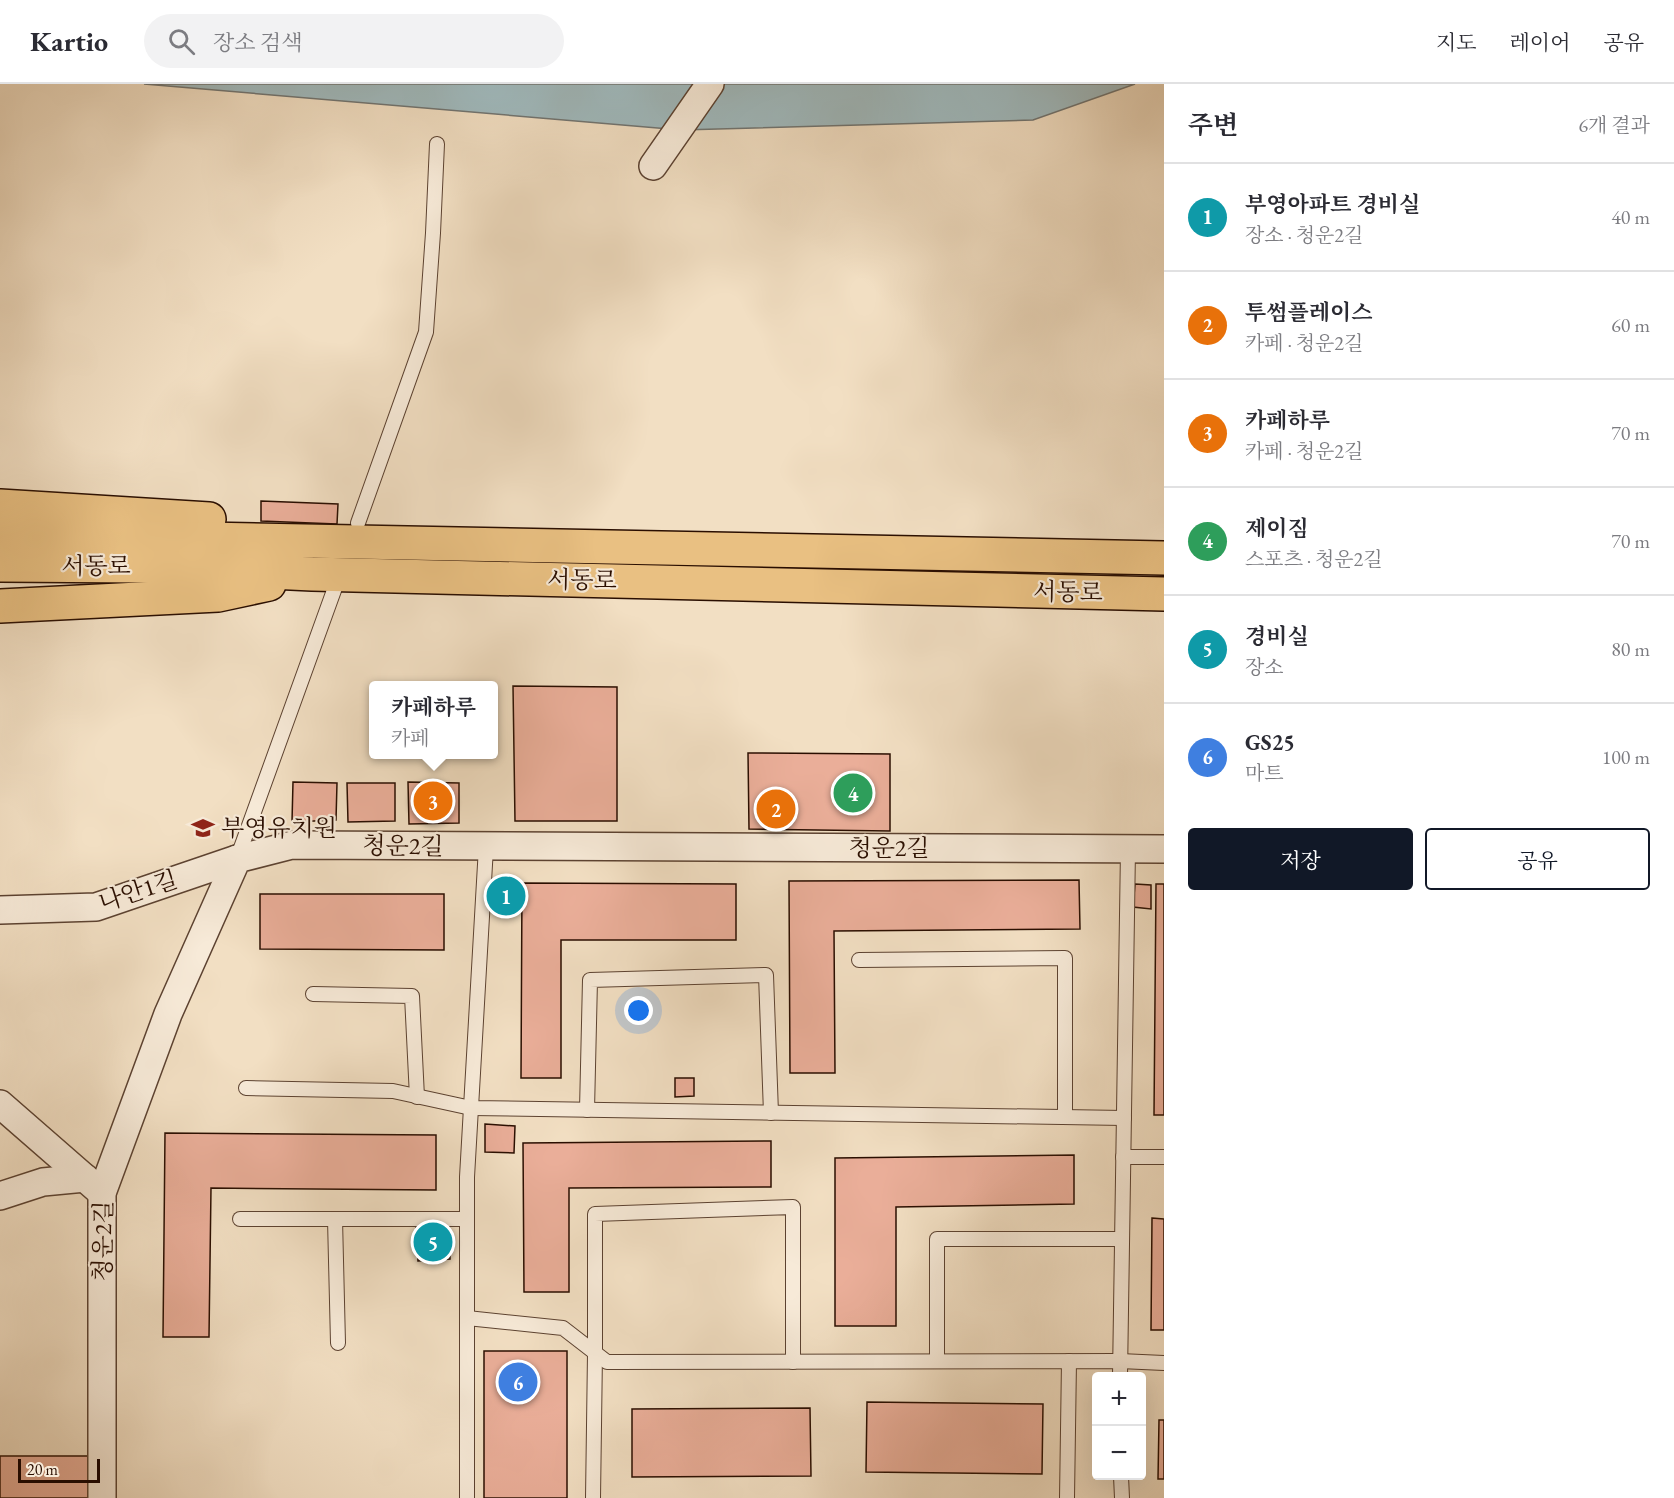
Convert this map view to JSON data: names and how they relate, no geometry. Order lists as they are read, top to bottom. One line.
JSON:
{"streets":{"main road":["서동로"],"street":["청운2길","나안1길"]},"crossings":[["청운2길","나안1길"]],"places":{"school or university":["부영유치원"]},"scale_bar":"20 m","page":{"header":"Kartio","search":"장소 검색","nav":["지도","레이어","공유"],"heading":["주변","6개 결과"],"list":[{"mark":"1","name":"부영아파트 경비실","note":"장소 · 청운2길","value":"40 m"},{"mark":"2","name":"투썸플레이스","note":"카페 · 청운2길","value":"60 m"},{"mark":"3","name":"카페하루","note":"카페 · 청운2길","value":"70 m"},{"mark":"4","name":"제이짐","note":"스포츠 · 청운2길","value":"70 m"},{"mark":"5","name":"경비실","note":"장소","value":"80 m"},{"mark":"6","name":"GS25","note":"마트","value":"100 m"}],"popup":["카페하루","카페"],"pins":["4","3","2","1","5","6"],"buttons":["저장","공유"],"map_buttons":["+","−"],"scale":"20 m"}}
